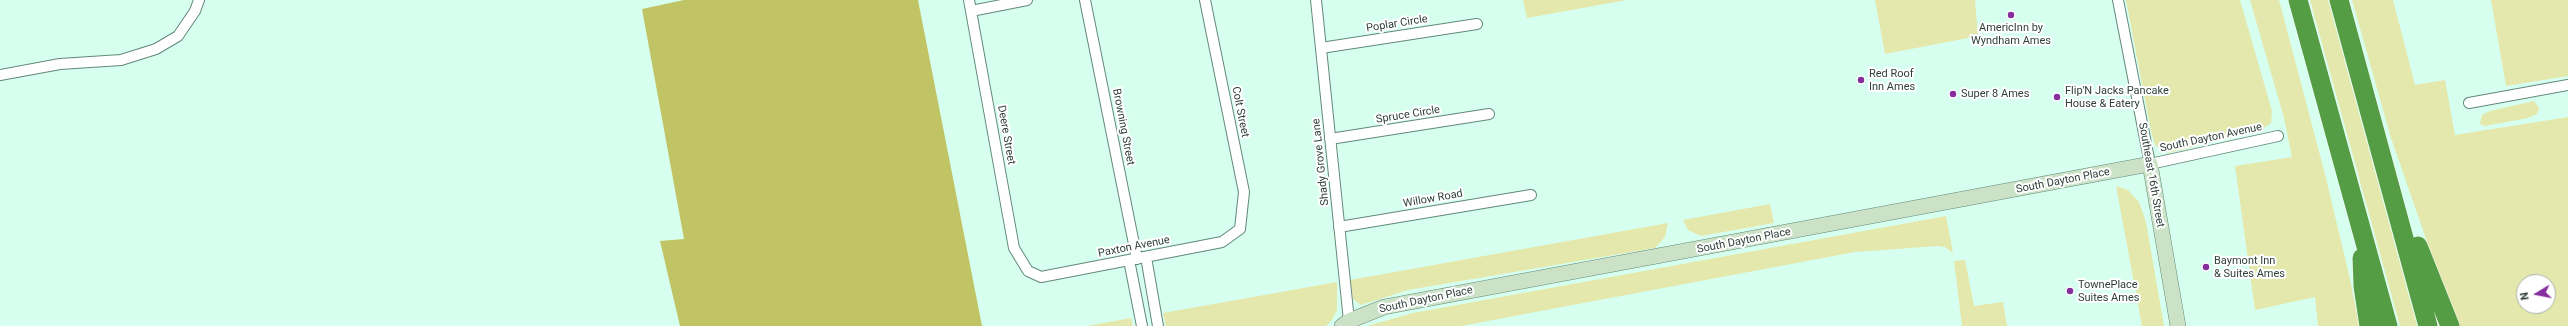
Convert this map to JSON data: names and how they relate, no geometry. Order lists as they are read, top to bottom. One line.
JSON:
{"streets":{"street":["Poplar Circle","Colt Street","Spruce Circle","Browning Street","Deere Street","South Dayton Avenue","Shady Grove Lane","Southeast 16th Street","South Dayton Place","Willow Road","Paxton Avenue"]},"crossings":[["Poplar Circle","Shady Grove Lane"],["Colt Street","Paxton Avenue"],["Spruce Circle","Shady Grove Lane"],["Browning Street","Paxton Avenue"],["Deere Street","Paxton Avenue"],["South Dayton Avenue","Southeast 16th Street"],["South Dayton Avenue","South Dayton Place"],["Shady Grove Lane","South Dayton Place"],["Shady Grove Lane","Willow Road"],["Southeast 16th Street","South Dayton Place"]],"places":["AmericInn by Wyndham Ames","Red Roof Inn Ames","Super 8 Ames","Flip'N Jacks Pancake House & Eatery","Baymont Inn & Suites Ames","TownePlace Suites Ames"],"north":"left"}
